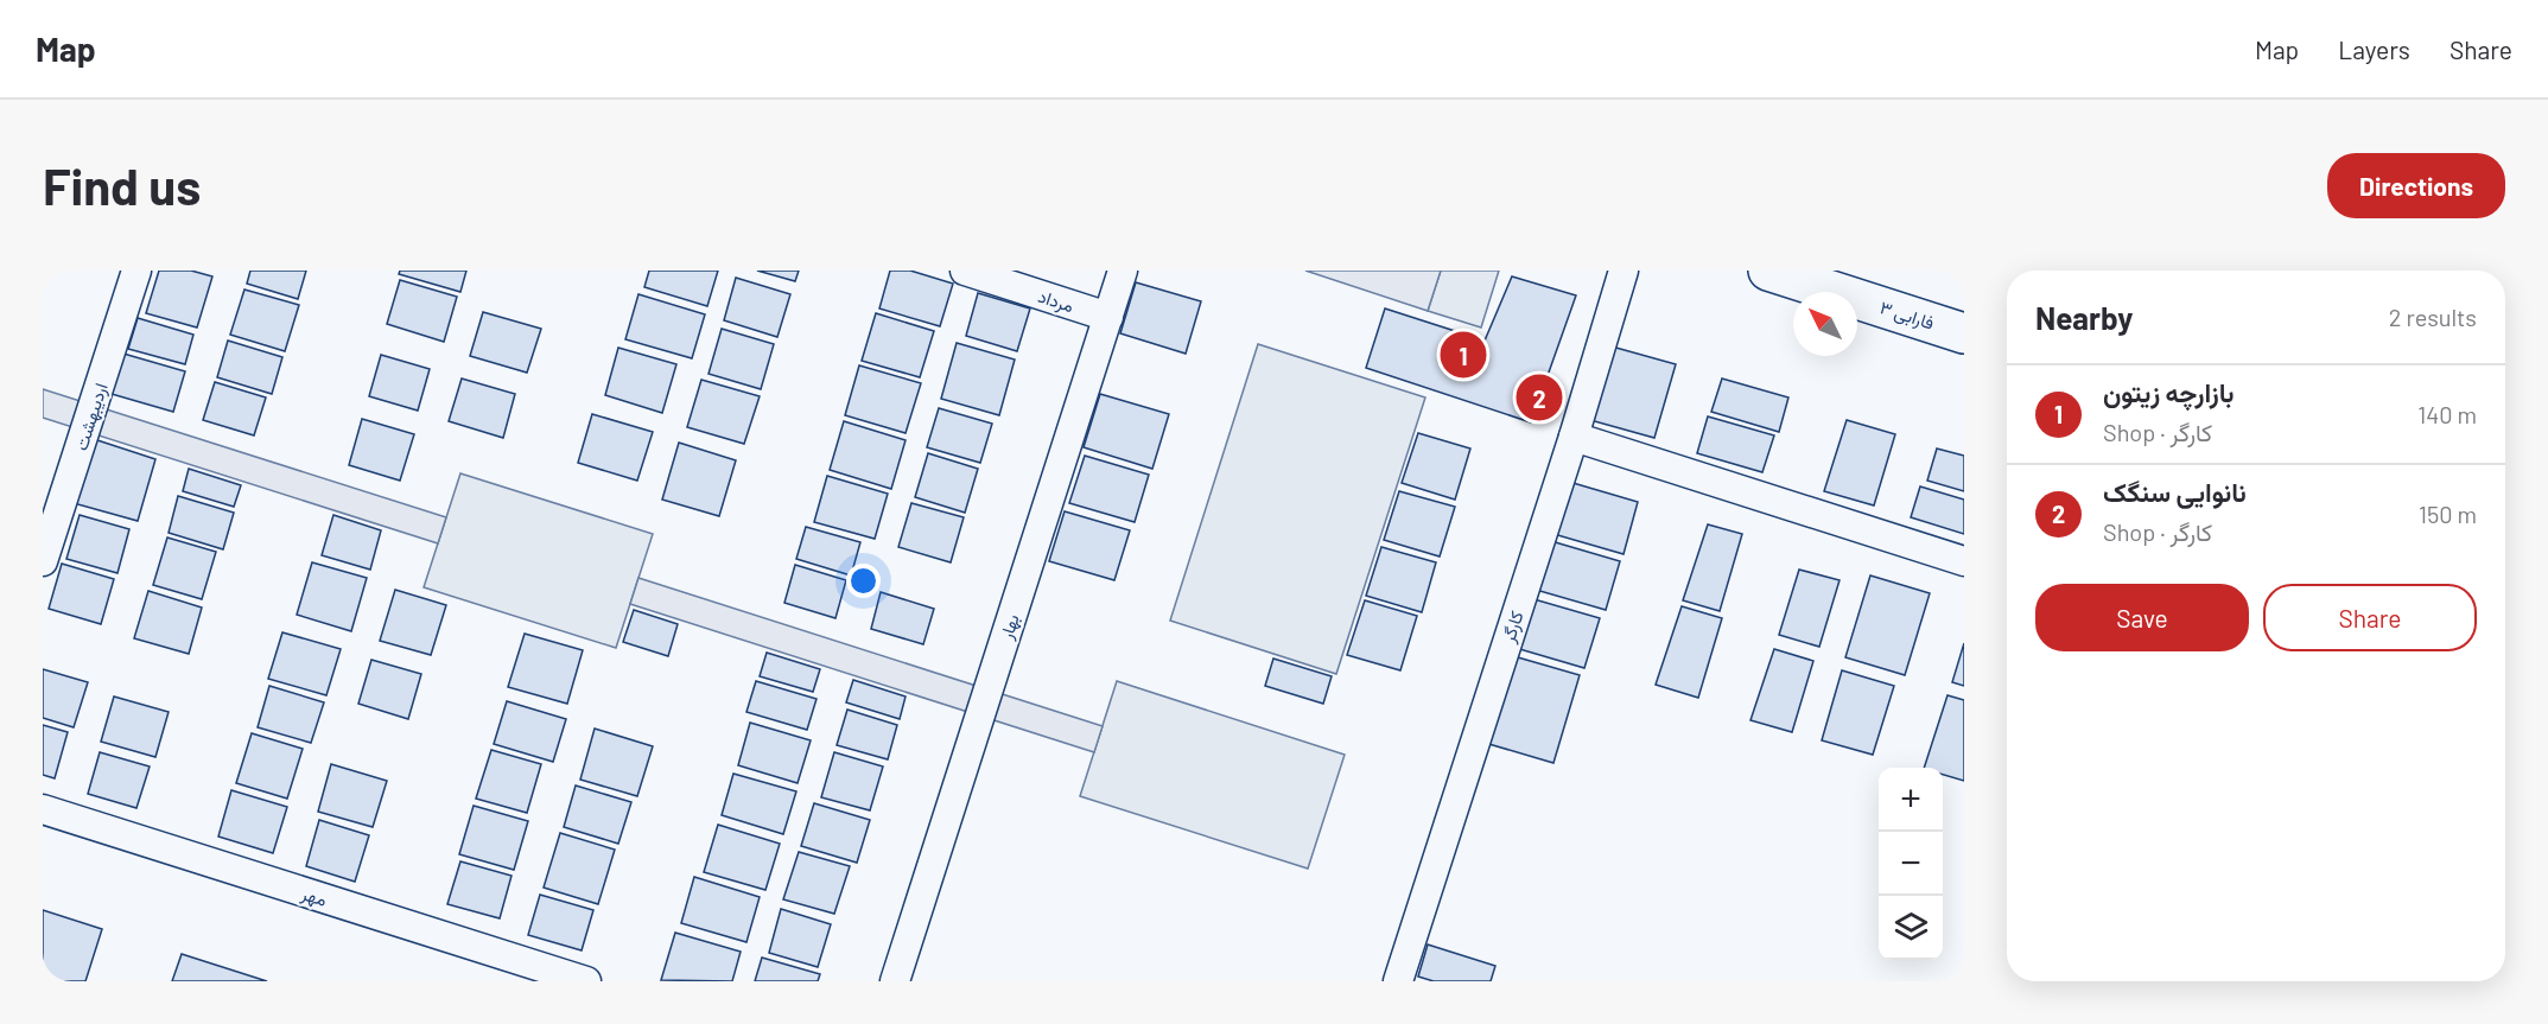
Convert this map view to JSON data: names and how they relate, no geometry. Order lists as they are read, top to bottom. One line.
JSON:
{"streets":{"street":["مرداد","فارابی ۳","اردیبهشت","بهار","کارگر","مهر"]},"crossings":[["مرداد","بهار"]],"north":"top left","page":{"header":"Map","nav":["Map","Layers","Share"],"buttons":["Directions",["Save","Share"]],"title":"Find us","heading":["Nearby","2 results"],"pins":["1","2"],"list":[{"mark":"1","name":"بازارچه زیتون","note":"Shop · کارگر","value":"140 m"},{"mark":"2","name":"نانوایی سنگک","note":"Shop · کارگر","value":"150 m"}],"map_buttons":["+","−"]}}
